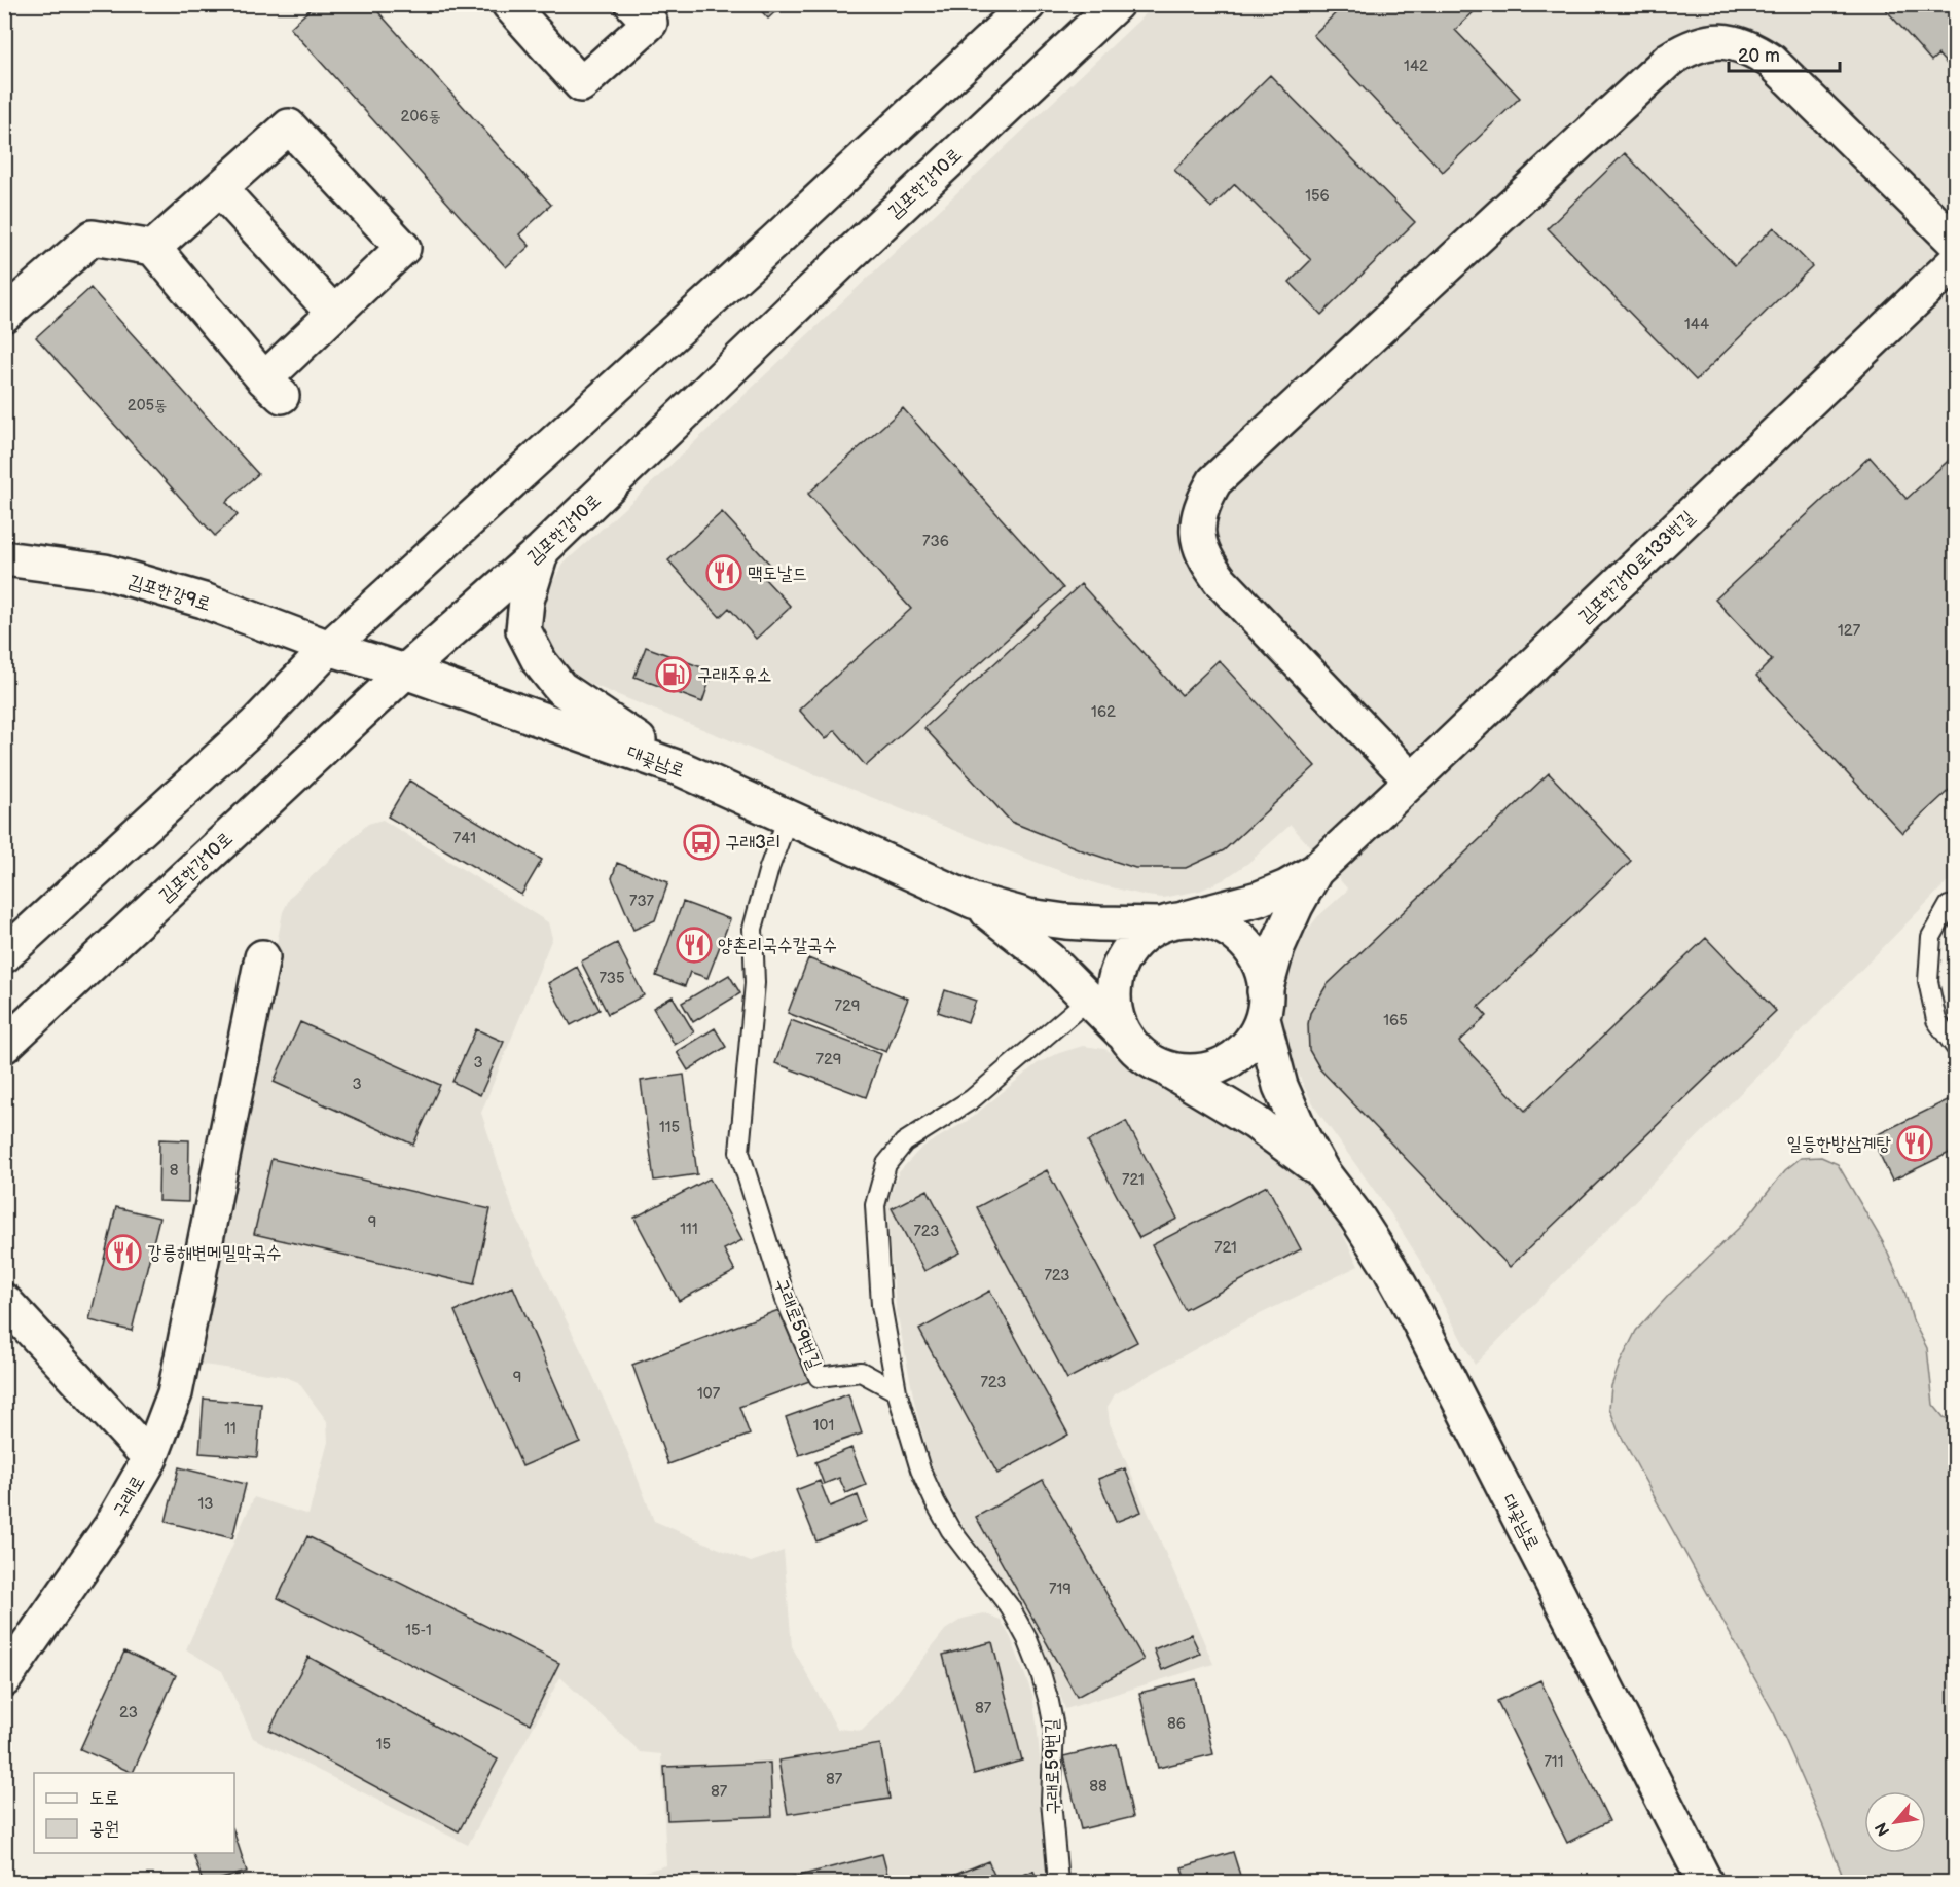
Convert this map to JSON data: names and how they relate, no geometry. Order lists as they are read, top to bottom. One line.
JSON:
{"streets":{"street":["김포한강10로","김포한강10로133번길","김포한강9로","대곶남로","구래로"],"lane":["구래로59번길"]},"crossings":[["김포한강10로","대곶남로"],["김포한강9로","대곶남로"],["대곶남로","구래로59번길"]],"places":{"restaurant":["맥도날드","양촌리국수칼국수","일등한방삼계탕","강릉해변메밀막국수"],"fuel station":["구래주유소"],"bus stop":["구래3리"]},"house_numbers":["142","206동","156","144","205동","736","127","162","741","737","735","729","165","729","3","3","115","8","721","9","111","723","721","723","9","723","107","101","11","13","719","15-1","87","23","86","15","711","87","88","87"],"legend":["도로","공원"],"scale_bar":"20 m","north":"bottom left"}
